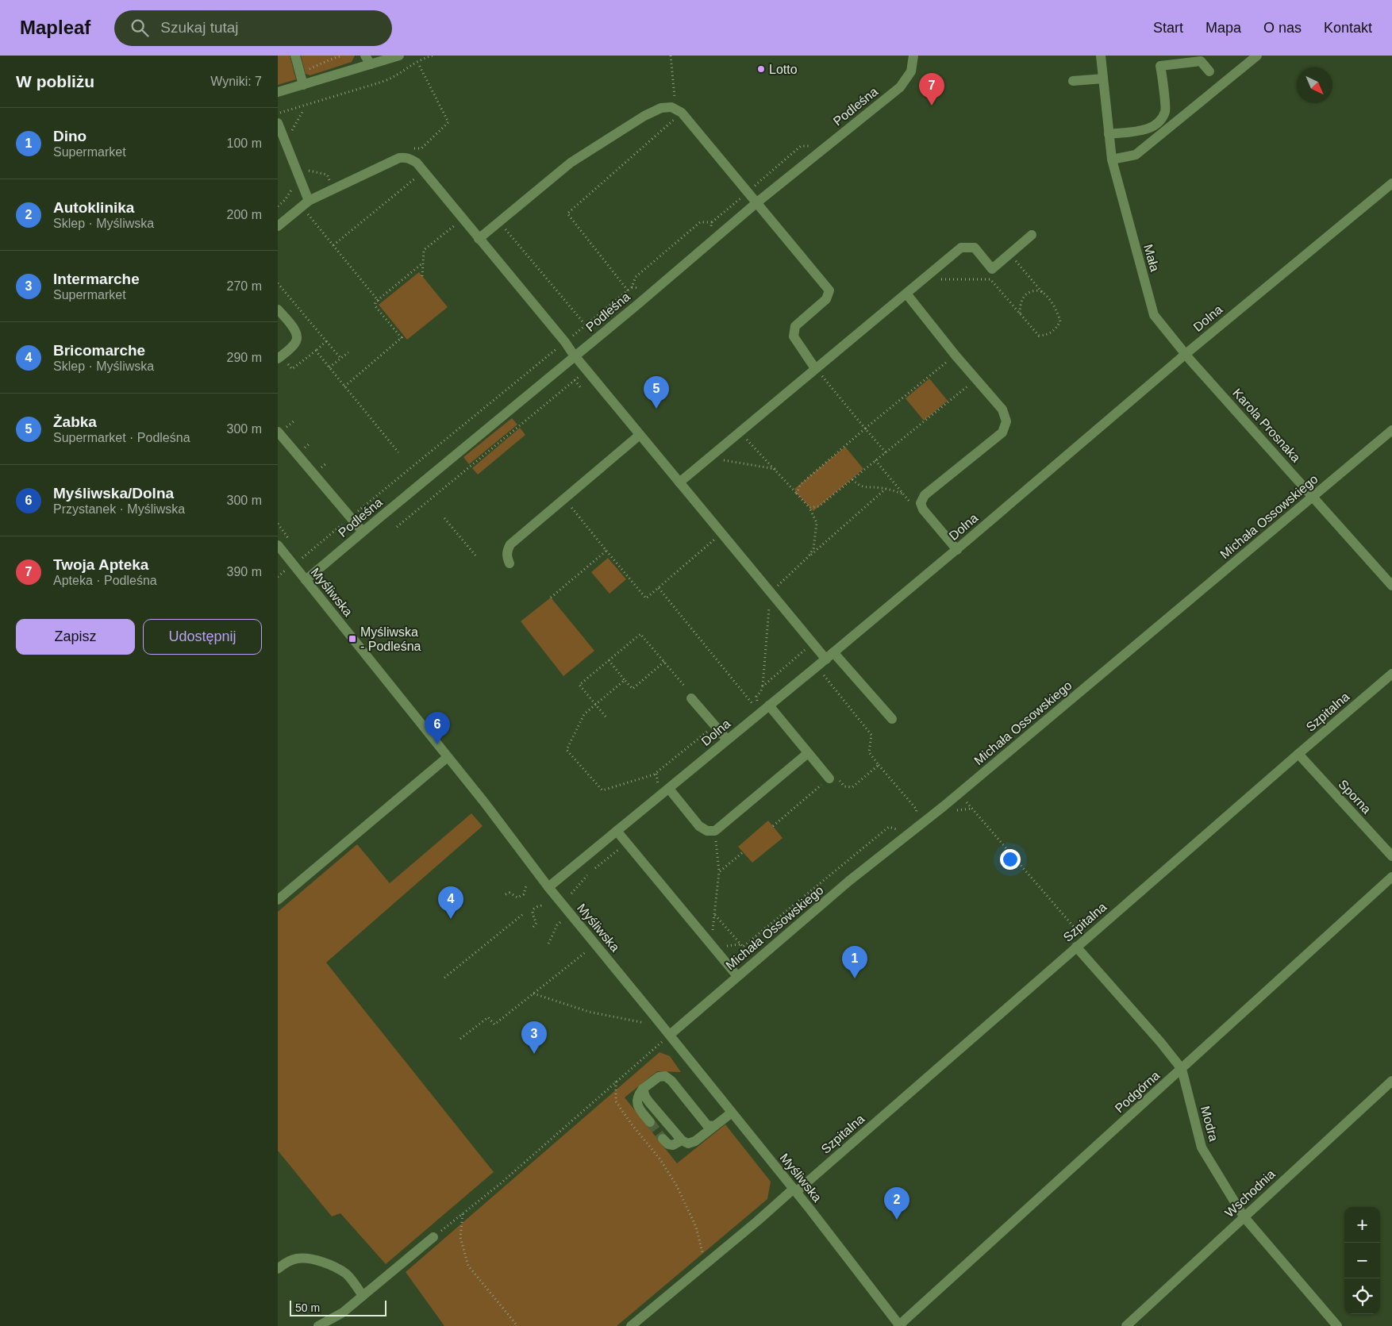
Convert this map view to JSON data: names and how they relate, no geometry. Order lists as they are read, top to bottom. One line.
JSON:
{"streets":{"street":["Podleśna","Mała","Dolna","Karola Prosnaka","Michała Ossowskiego","Myśliwska","Szpitalna","Sporna","Podgórna","Modra","Wschodnia"]},"crossings":[["Podleśna","Myśliwska"],["Mała","Dolna"],["Mała","Karola Prosnaka"],["Dolna","Karola Prosnaka"],["Dolna","Myśliwska"],["Karola Prosnaka","Michała Ossowskiego"],["Michała Ossowskiego","Myśliwska"],["Myśliwska","Szpitalna"],["Myśliwska","Podgórna"],["Szpitalna","Sporna"],["Szpitalna","Modra"],["Podgórna","Modra"],["Modra","Wschodnia"]],"places":{"other":["Lotto"],"transit":["Myśliwska - Podleśna"]},"scale_bar":"50 m","north":"bottom right","page":{"header":"Mapleaf","search":"Szukaj tutaj","nav":["Start","Mapa","O nas","Kontakt"],"heading":["W pobliżu","Wyniki: 7"],"pins":["7","5","6","4","1","3","2"],"list":[{"mark":"1","name":"Dino","note":"Supermarket","value":"100 m"},{"mark":"2","name":"Autoklinika","note":"Sklep · Myśliwska","value":"200 m"},{"mark":"3","name":"Intermarche","note":"Supermarket","value":"270 m"},{"mark":"4","name":"Bricomarche","note":"Sklep · Myśliwska","value":"290 m"},{"mark":"5","name":"Żabka","note":"Supermarket · Podleśna","value":"300 m"},{"mark":"6","name":"Myśliwska/Dolna","note":"Przystanek · Myśliwska","value":"300 m"},{"mark":"7","name":"Twoja Apteka","note":"Apteka · Podleśna","value":"390 m"}],"buttons":["Zapisz","Udostępnij"],"map_buttons":["+","−"],"scale":"50 m"}}
